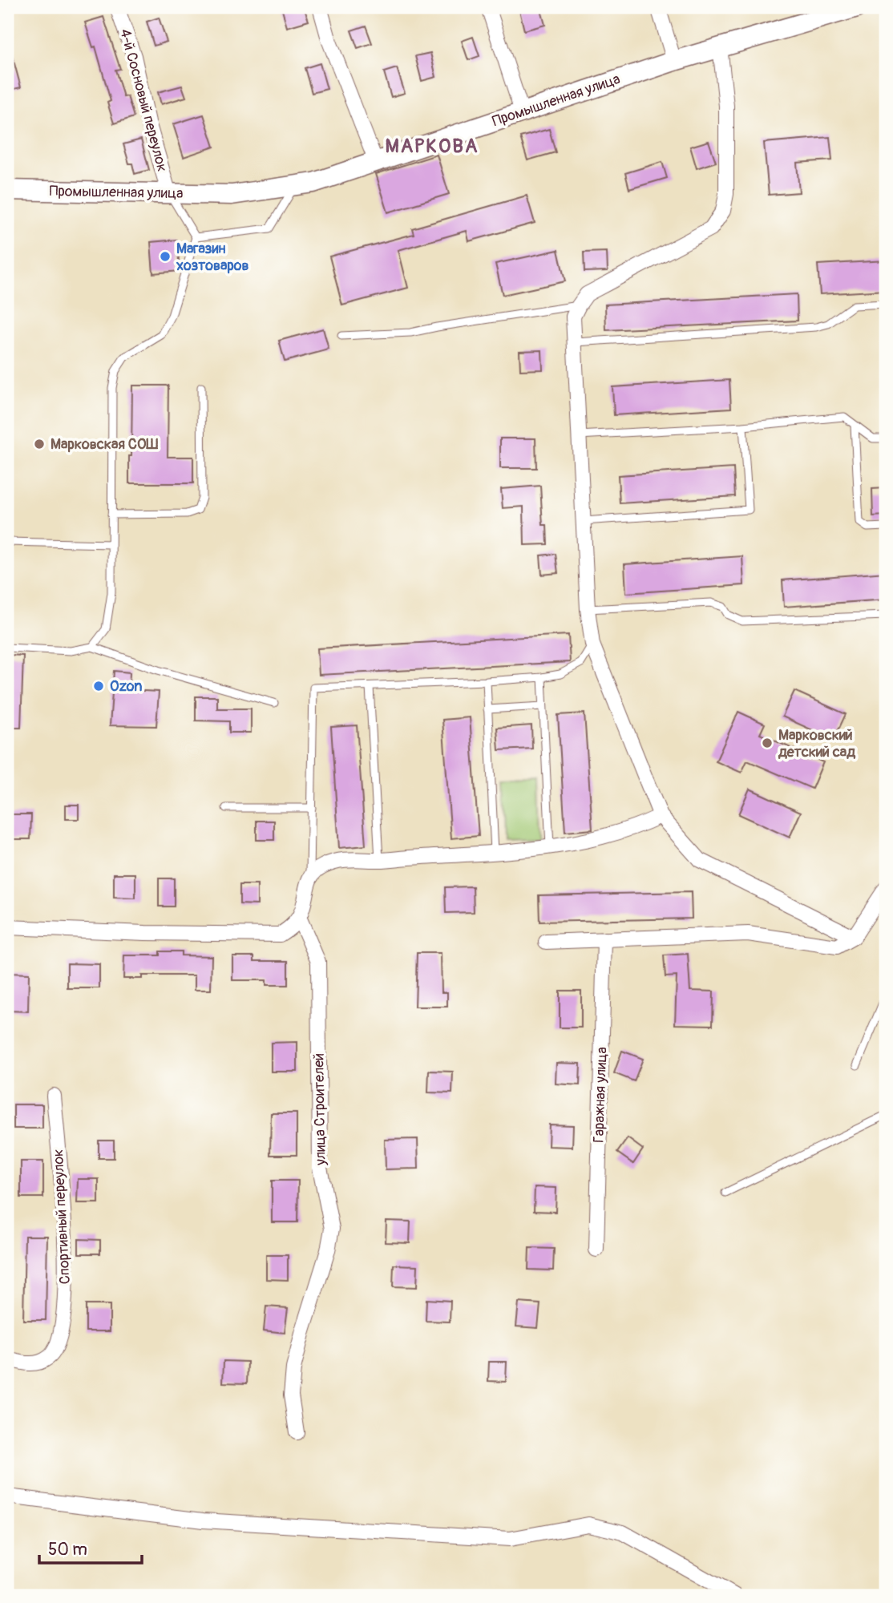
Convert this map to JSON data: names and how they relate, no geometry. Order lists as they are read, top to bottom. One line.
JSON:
{"streets":{"street":["4-й Сосновый переулок","Промышленная улица","Гаражная улица","улица Строителей","Спортивный переулок"]},"crossings":[["4-й Сосновый переулок","Промышленная улица"]],"districts":["МАРКОВА"],"places":["Магазин хозтоваров","Марковская СОШ","Ozon","Марковский детский сад"],"scale_bar":"50 m"}
